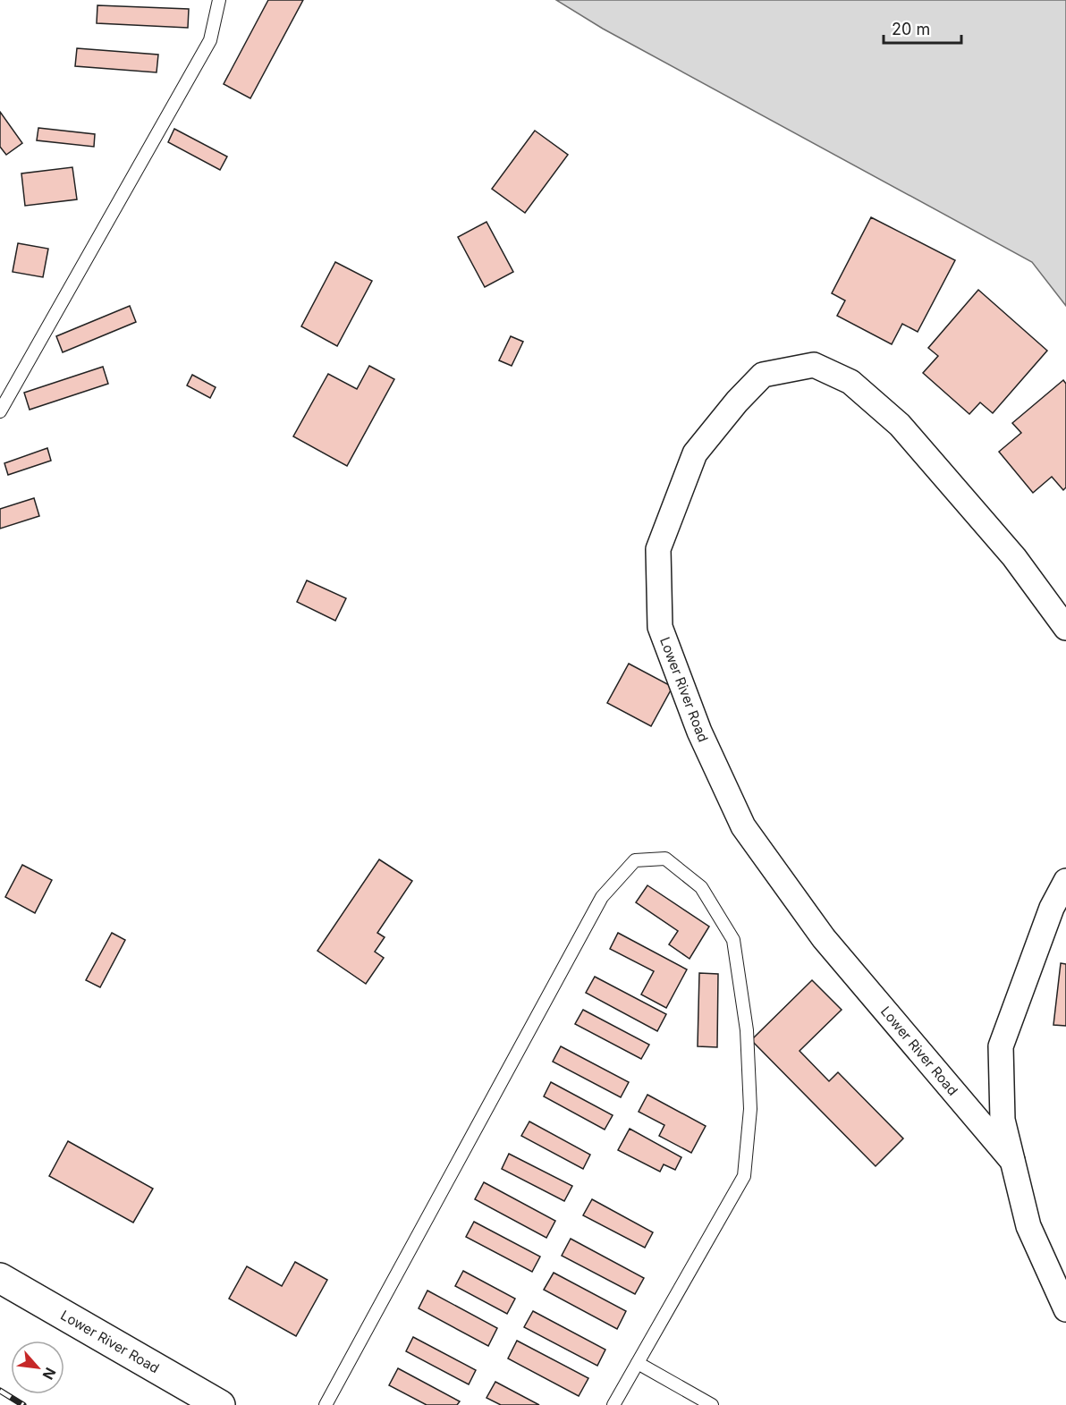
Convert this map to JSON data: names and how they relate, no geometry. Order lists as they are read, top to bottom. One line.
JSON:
{"streets":{"street":["Lower River Road"]},"scale_bar":"20 m","north":"bottom right"}
